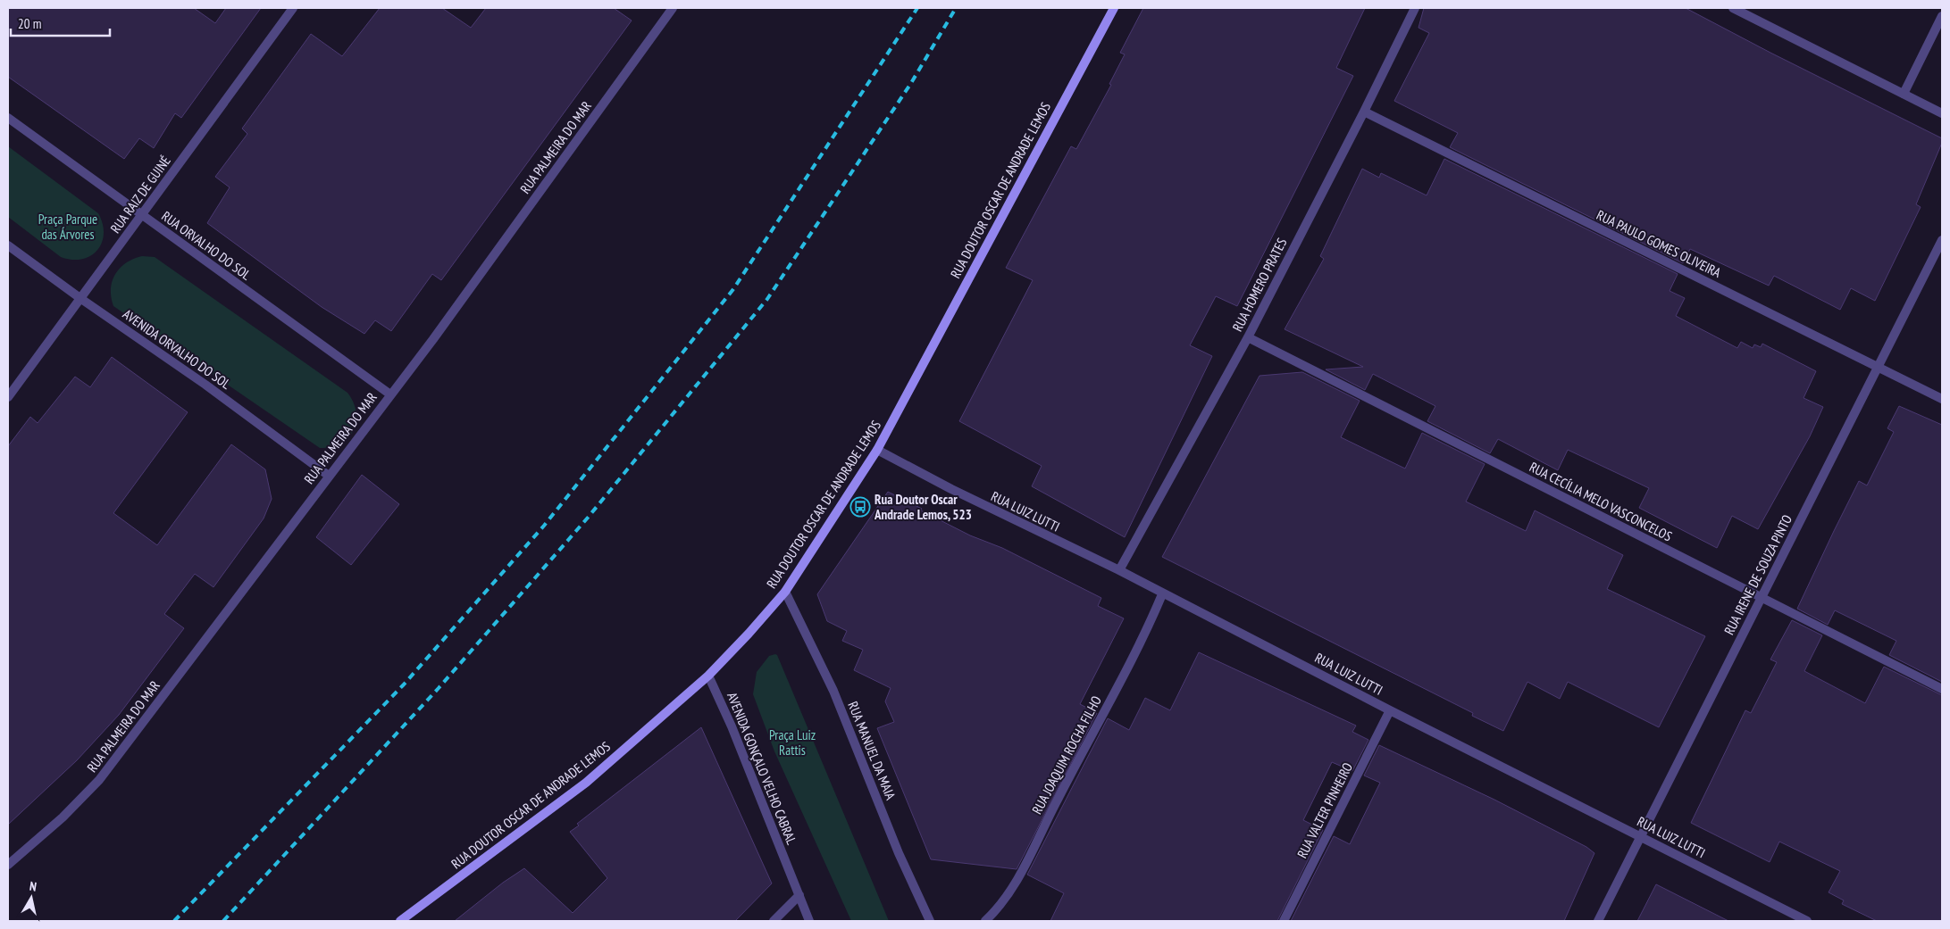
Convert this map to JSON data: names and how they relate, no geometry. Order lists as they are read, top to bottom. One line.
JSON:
{"streets":{"street":["RUA PALMEIRA DO MAR","RUA DOUTOR OSCAR DE ANDRADE LEMOS","RUA RAIZ DE GUINÉ","RUA PAULO GOMES OLIVEIRA","RUA ORVALHO DO SOL","RUA HOMERO PRATES","AVENIDA ORVALHO DO SOL","RUA CECÍLIA MELO VASCONCELOS","RUA LUIZ LUTTI","RUA IRENE DE SOUZA PINTO","RUA MANUEL DA MAIA","RUA JOAQUIM ROCHA FILHO","AVENIDA GONÇALO VELHO CABRAL","RUA VALTER PINHEIRO"]},"crossings":[["RUA PALMEIRA DO MAR","RUA ORVALHO DO SOL"],["RUA PALMEIRA DO MAR","AVENIDA ORVALHO DO SOL"],["RUA DOUTOR OSCAR DE ANDRADE LEMOS","RUA LUIZ LUTTI"],["RUA DOUTOR OSCAR DE ANDRADE LEMOS","RUA MANUEL DA MAIA"],["RUA DOUTOR OSCAR DE ANDRADE LEMOS","AVENIDA GONÇALO VELHO CABRAL"],["RUA RAIZ DE GUINÉ","RUA ORVALHO DO SOL"],["RUA RAIZ DE GUINÉ","AVENIDA ORVALHO DO SOL"],["RUA PAULO GOMES OLIVEIRA","RUA HOMERO PRATES"],["RUA PAULO GOMES OLIVEIRA","RUA IRENE DE SOUZA PINTO"],["RUA HOMERO PRATES","RUA CECÍLIA MELO VASCONCELOS"],["RUA HOMERO PRATES","RUA LUIZ LUTTI"],["RUA CECÍLIA MELO VASCONCELOS","RUA IRENE DE SOUZA PINTO"],["RUA LUIZ LUTTI","RUA IRENE DE SOUZA PINTO"],["RUA LUIZ LUTTI","RUA JOAQUIM ROCHA FILHO"],["RUA LUIZ LUTTI","RUA VALTER PINHEIRO"]],"parks":["Praça Parque das Árvores","Praça Luiz Rattis"],"places":{"bus stop":["Rua Doutor Oscar Andrade Lemos, 523"]},"scale_bar":"20 m","north":"top"}
